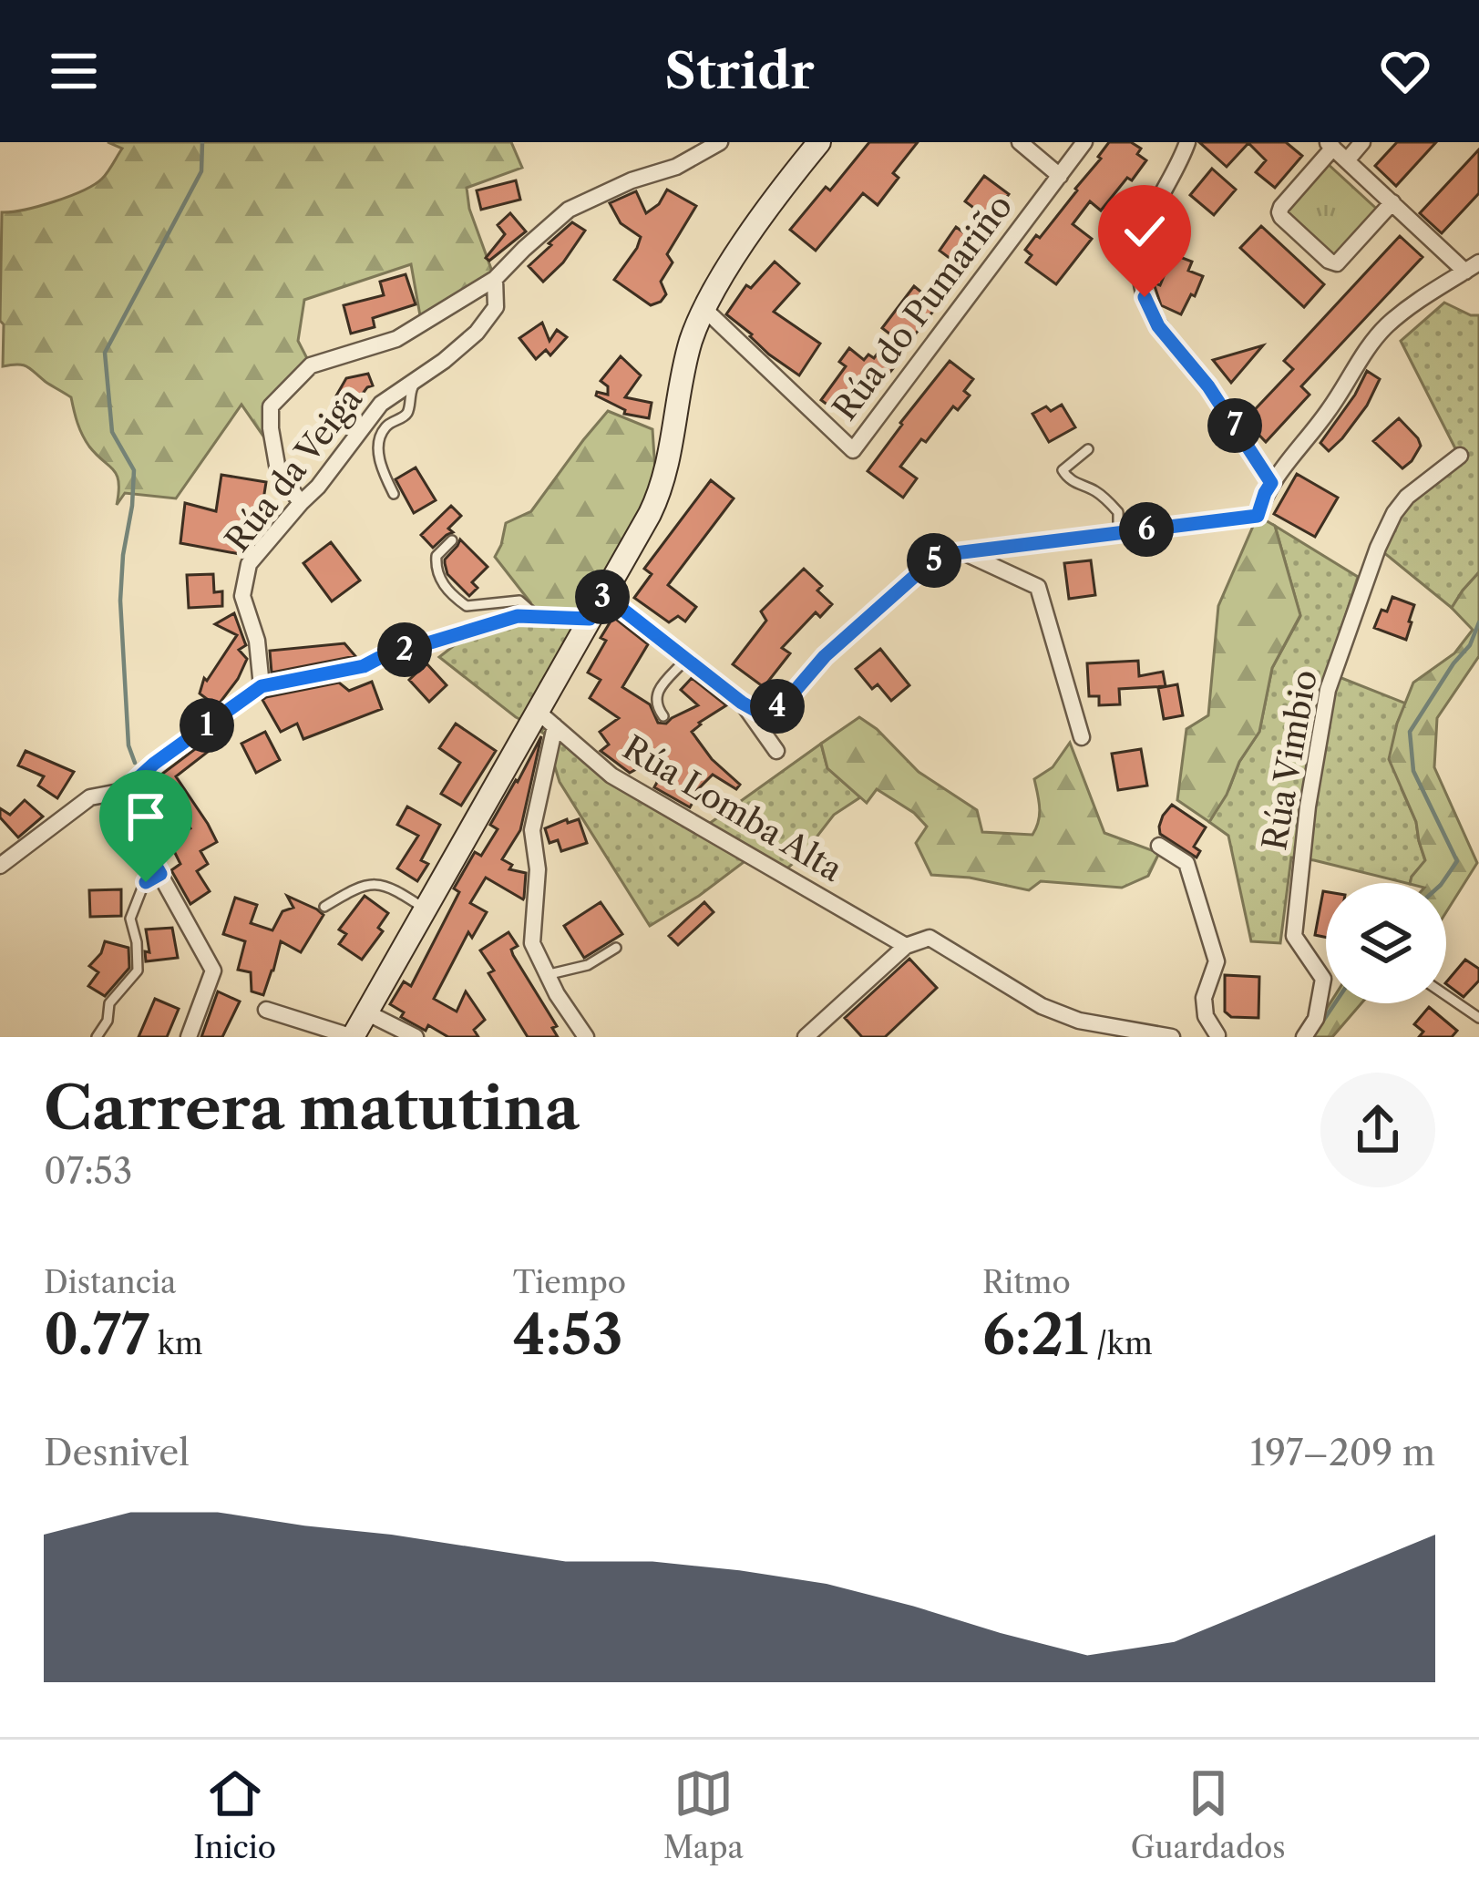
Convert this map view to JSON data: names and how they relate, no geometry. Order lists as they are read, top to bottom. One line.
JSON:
{"streets":{"street":["Rúa do Pumariño","Rúa da Veiga","Rúa Vimbio","Rúa Lomba Alta"]},"page":{"header":"Stridr","pins":["7","6","5","3","2","4","1"],"heading":["Carrera matutina","07:53"],"stats":[["Distancia","0.77 km"],["Tiempo","4:53"],["Ritmo","6:21 /km"]],"chart":["Desnivel","197–209 m"],"tabs":["Inicio","Mapa","Guardados"]}}
